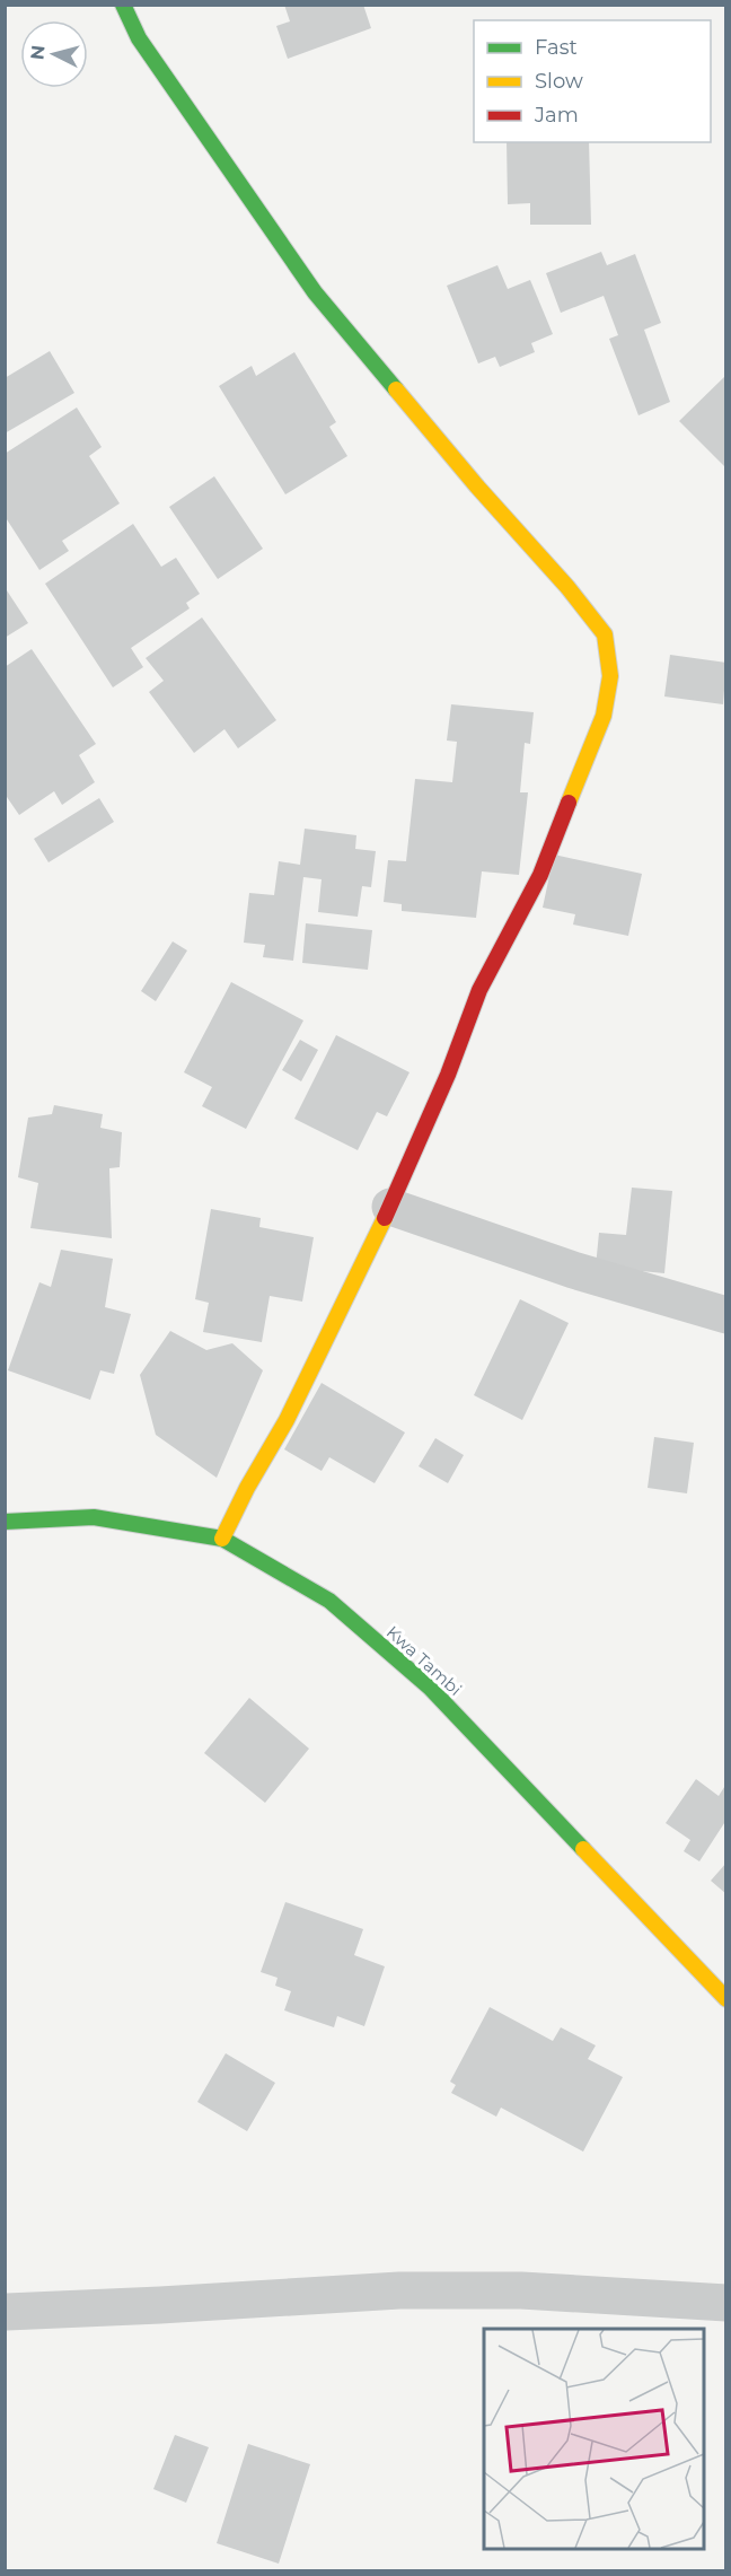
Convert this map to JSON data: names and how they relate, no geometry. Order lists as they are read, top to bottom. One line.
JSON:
{"streets":{"street":["Kwa Tambi"]},"legend":["Fast","Slow","Jam"],"north":"left"}
